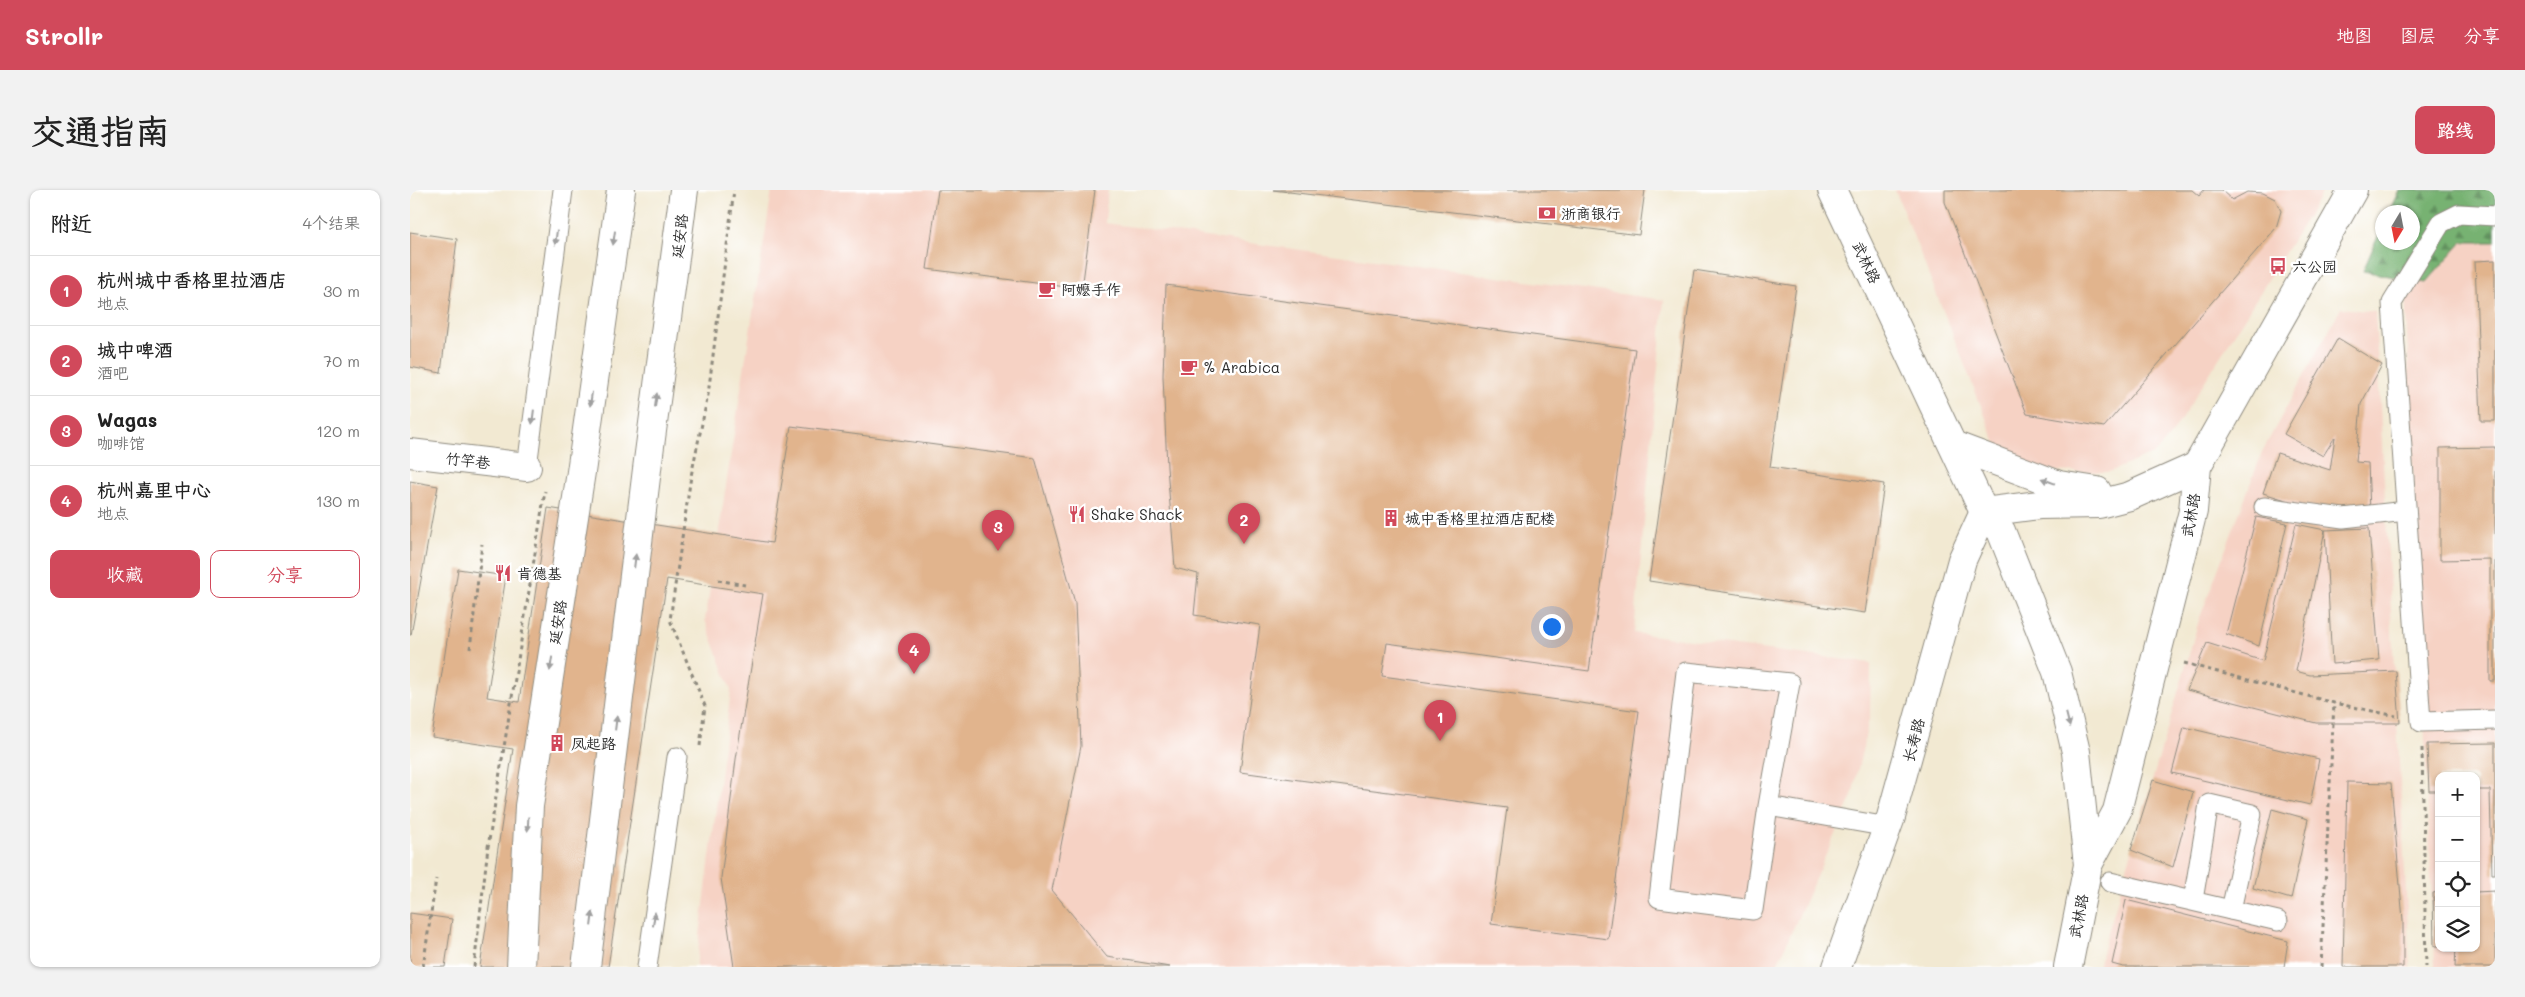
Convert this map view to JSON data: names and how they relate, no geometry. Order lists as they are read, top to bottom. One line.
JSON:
{"streets":{"street":["延安路","武林路","竹竿巷","长寿路"]},"crossings":[["武林路","长寿路"]],"places":{"bank":["浙商银行"],"bus stop":["六公园"],"cafe":["阿嬷手作","% Arabica"],"restaurant":["Shake Shack","肯德基"],"building":["城中香格里拉酒店配楼","凤起路"]},"north":"bottom","page":{"header":"Strollr","nav":["地图","图层","分享"],"buttons":["路线",["收藏","分享"]],"title":"交通指南","heading":["附近","4个结果"],"list":[{"mark":"1","name":"杭州城中香格里拉酒店","note":"地点","value":"30 m"},{"mark":"2","name":"城中啤酒","note":"酒吧","value":"70 m"},{"mark":"3","name":"Wagas","note":"咖啡馆","value":"120 m"},{"mark":"4","name":"杭州嘉里中心","note":"地点","value":"130 m"}],"pins":["2","3","4","1"],"map_buttons":["+","−"]}}
